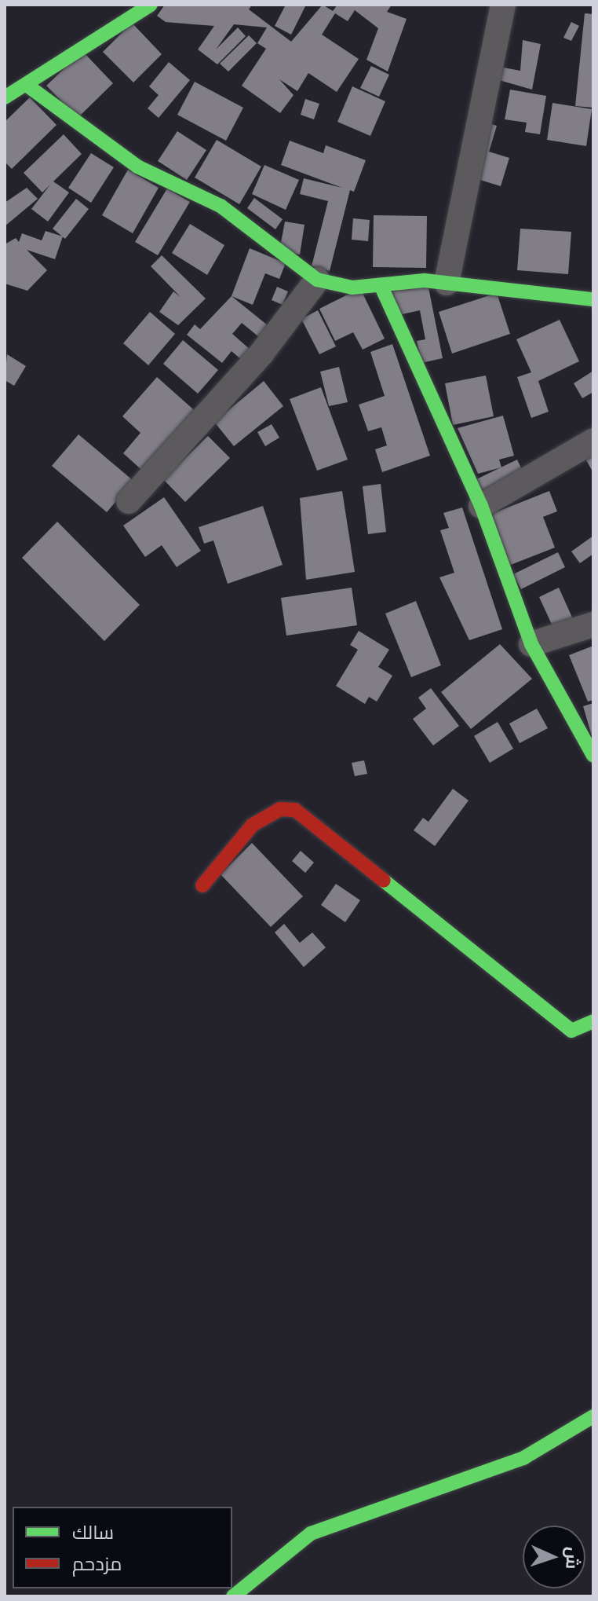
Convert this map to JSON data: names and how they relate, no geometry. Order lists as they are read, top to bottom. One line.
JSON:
{"legend":["سالك","مزدحم"],"north":"right"}
